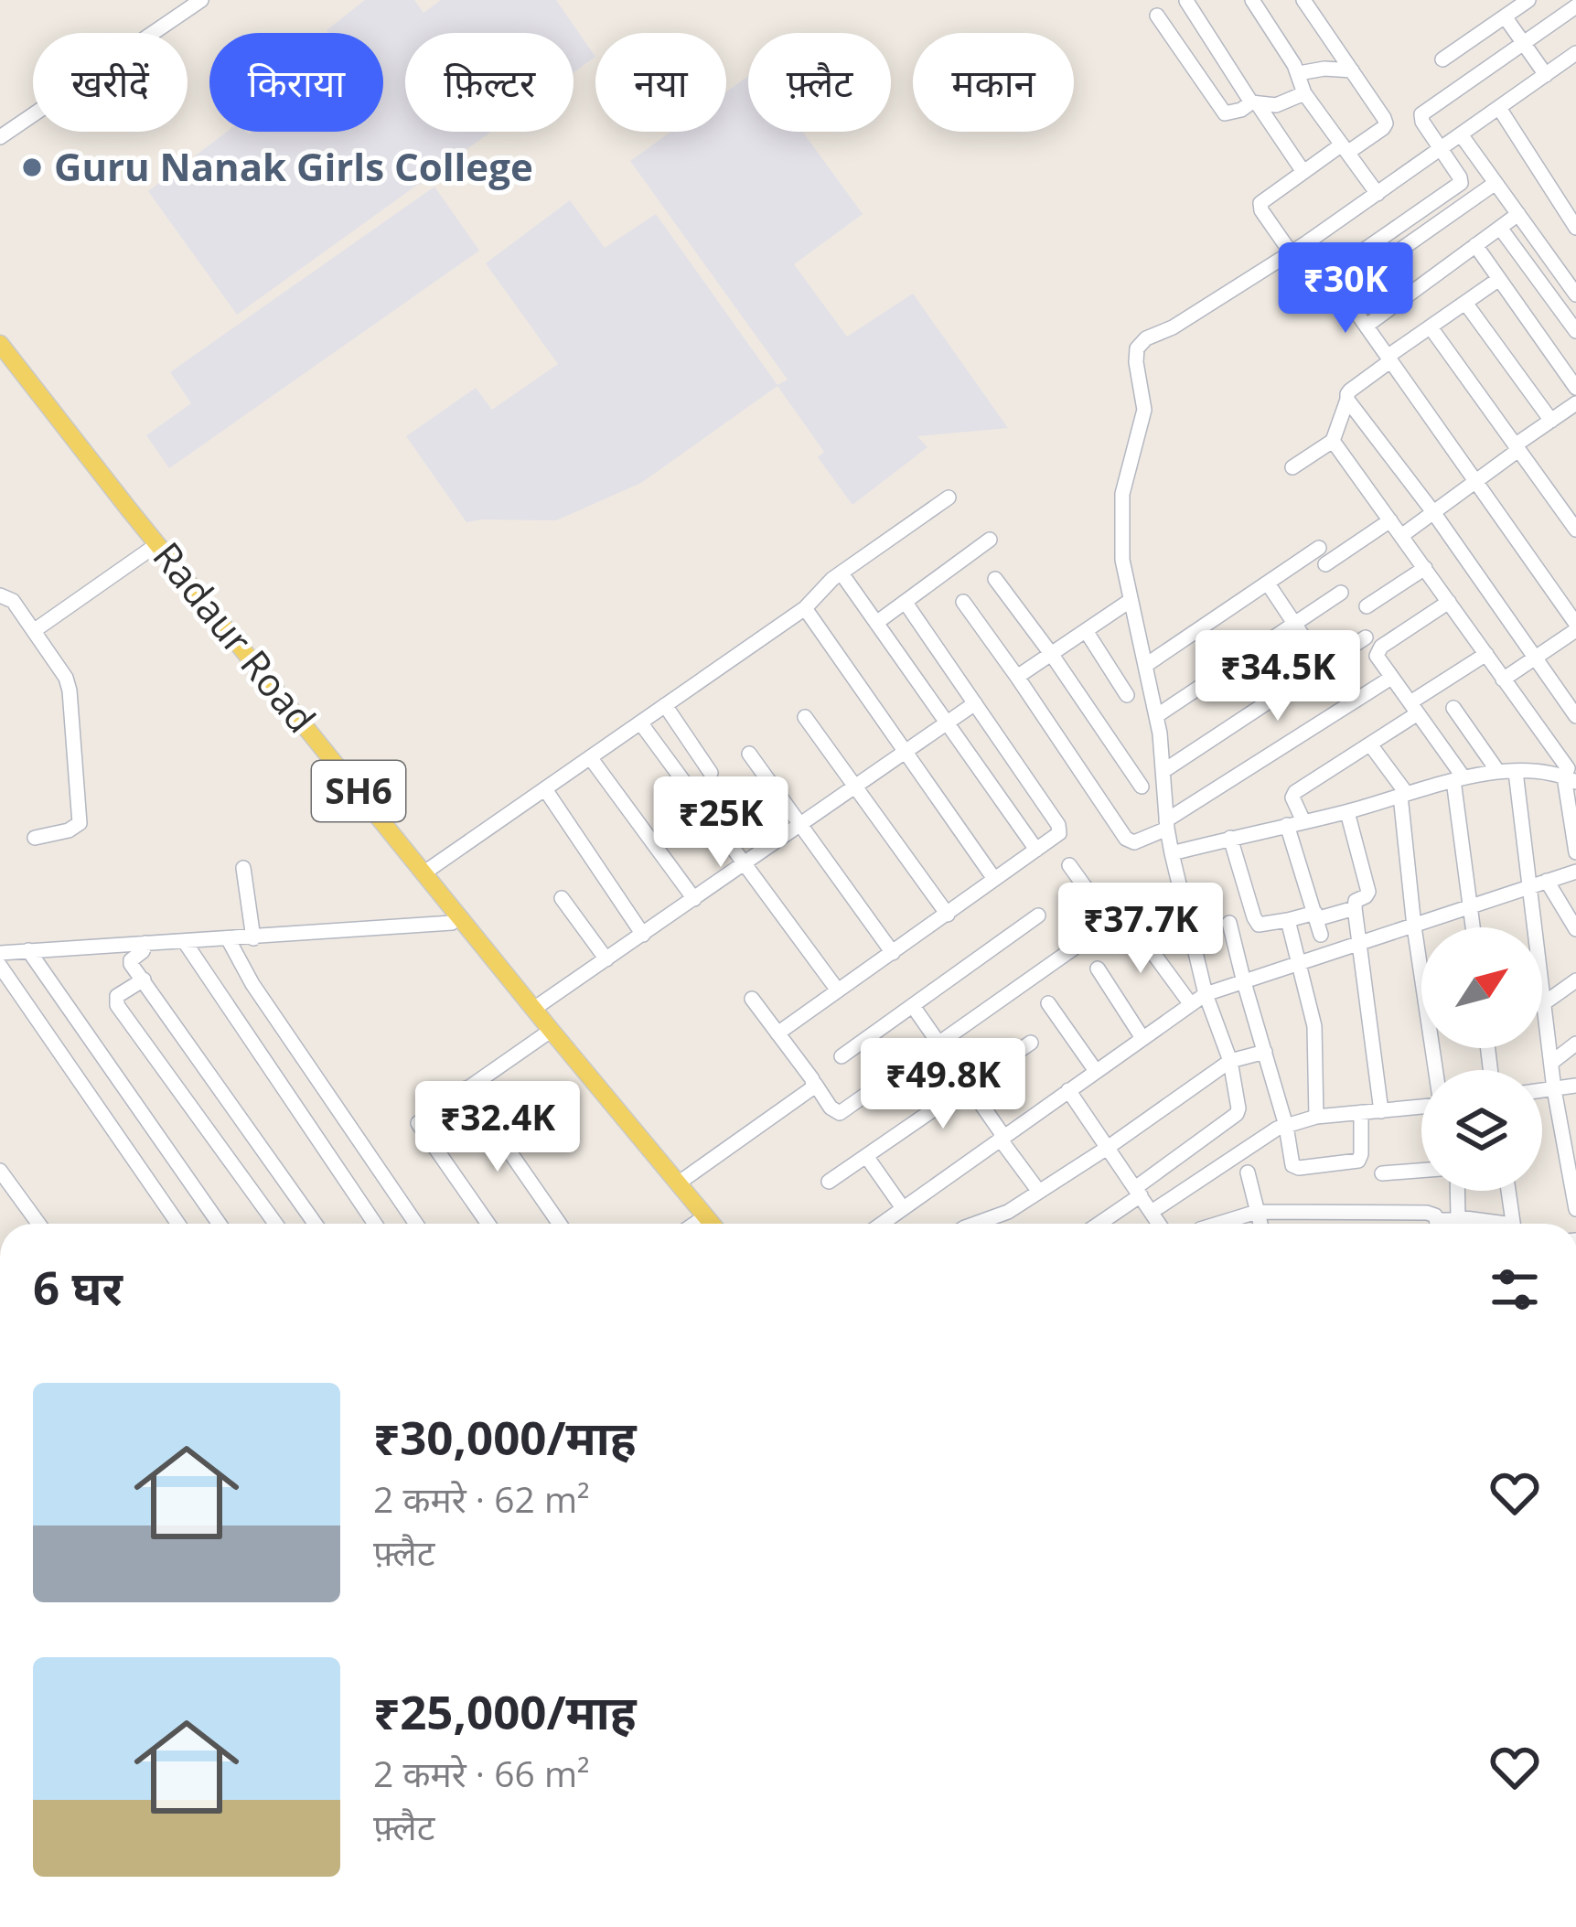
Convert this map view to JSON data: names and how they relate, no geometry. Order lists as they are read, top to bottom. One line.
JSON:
{"streets":{"main road":["Radaur Road","SH6"]},"places":["Guru Nanak Girls College"],"north":"top right","page":{"chip":["खरीदें","किराया","फ़िल्टर","नया","फ़्लैट","मकान"],"price":["₹30K","₹34.5K","₹25K","₹37.7K","₹49.8K","₹32.4K"],"heading":"6 घर","list":[{"name":"₹30,000/माह","note":"2 कमरे · 62 m² · फ़्लैट"},{"name":"₹25,000/माह","note":"2 कमरे · 66 m² · फ़्लैट"}]}}
